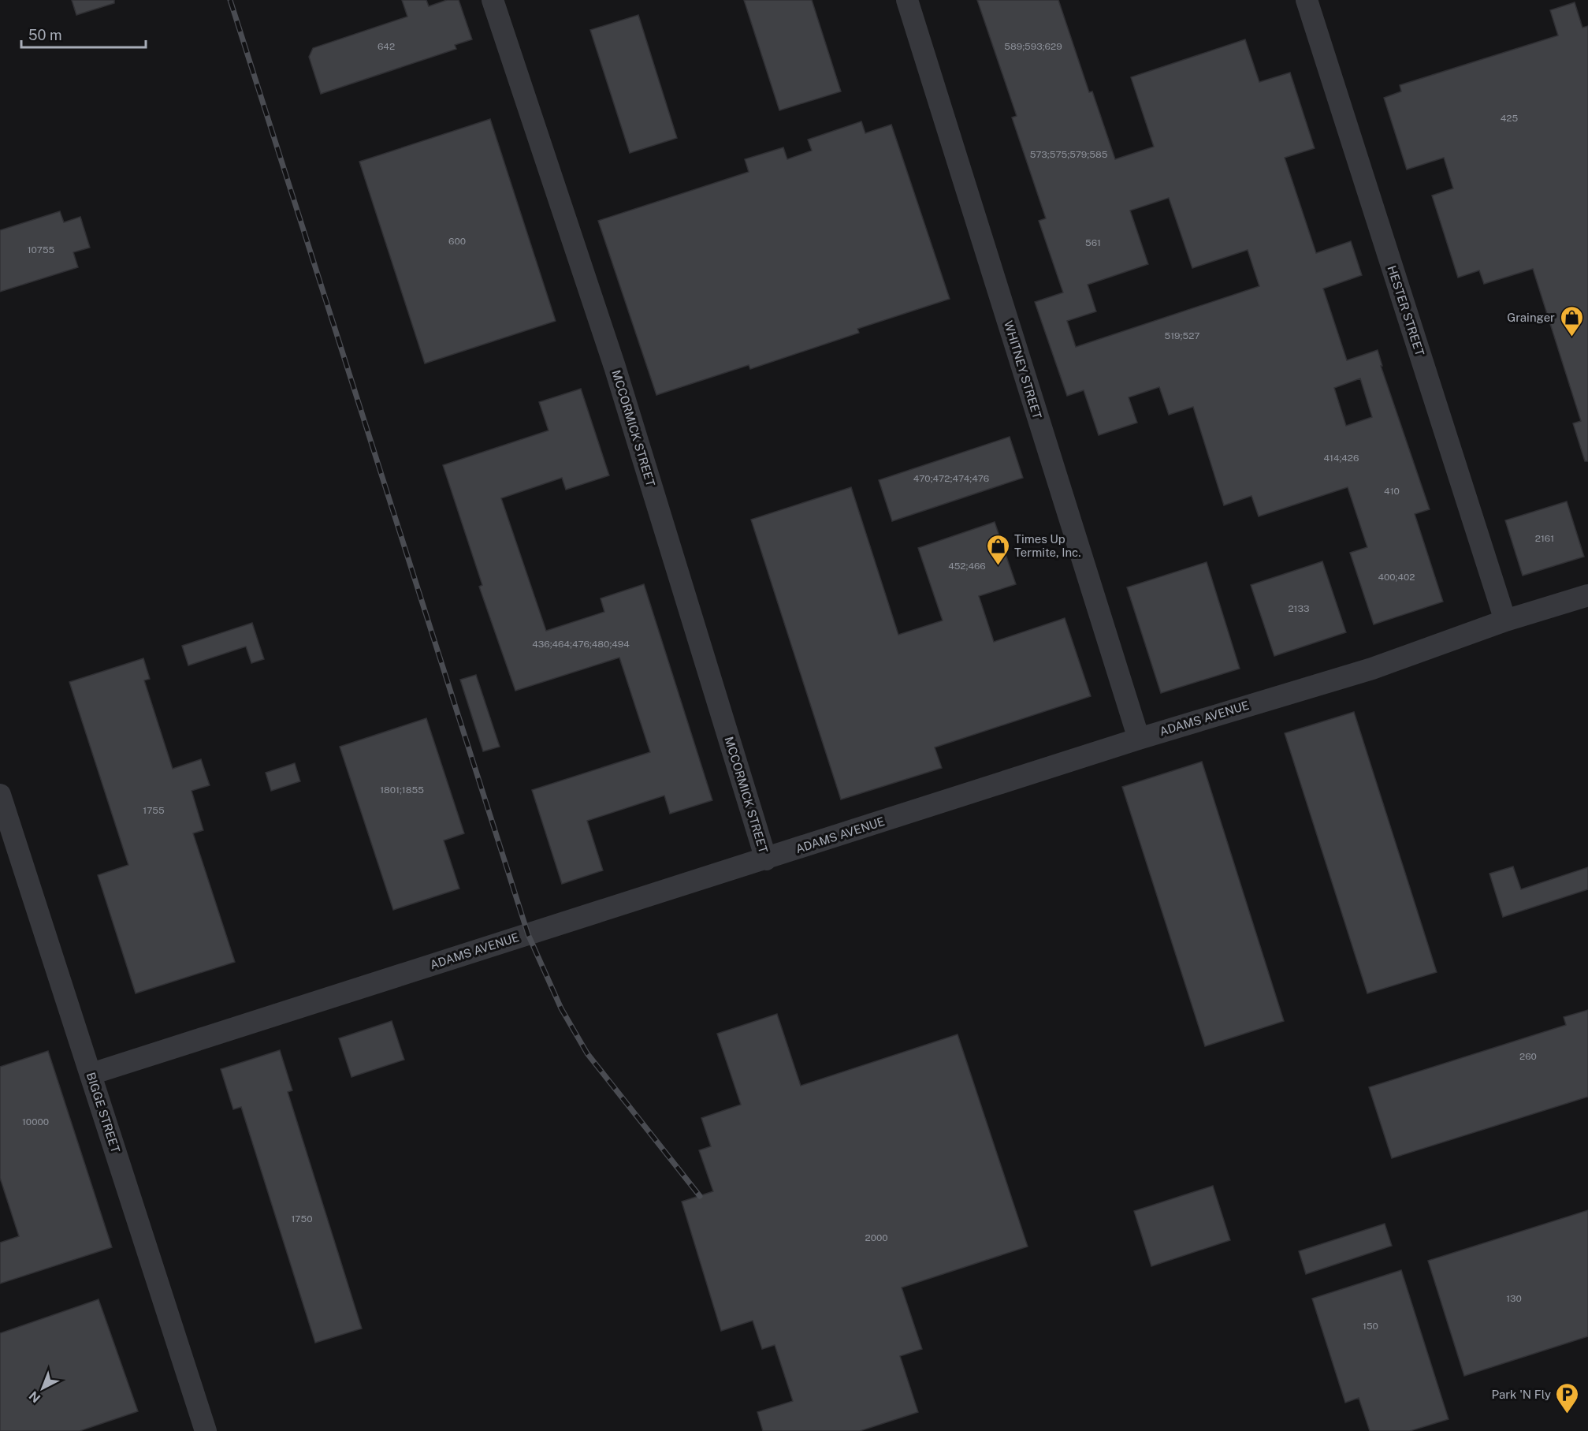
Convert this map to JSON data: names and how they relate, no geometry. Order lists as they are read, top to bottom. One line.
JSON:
{"streets":{"street":["HESTER STREET","WHITNEY STREET","MCCORMICK STREET","ADAMS AVENUE","BIGGE STREET"]},"crossings":[["HESTER STREET","ADAMS AVENUE"],["WHITNEY STREET","ADAMS AVENUE"],["MCCORMICK STREET","ADAMS AVENUE"],["ADAMS AVENUE","BIGGE STREET"]],"places":{"shop":["Grainger","Times Up Termite, Inc."],"parking":["Park 'N Fly"]},"house_numbers":["642","589;593;629","425","573;575;579;585","600","561","10755","519;527","414;426","470;472;474;476","410","2161","452;466","400;402","2133","436;464;476;480;494","1801;1855","1755","260","10000","1750","2000","130","150"],"scale_bar":"50 m","north":"bottom left"}
